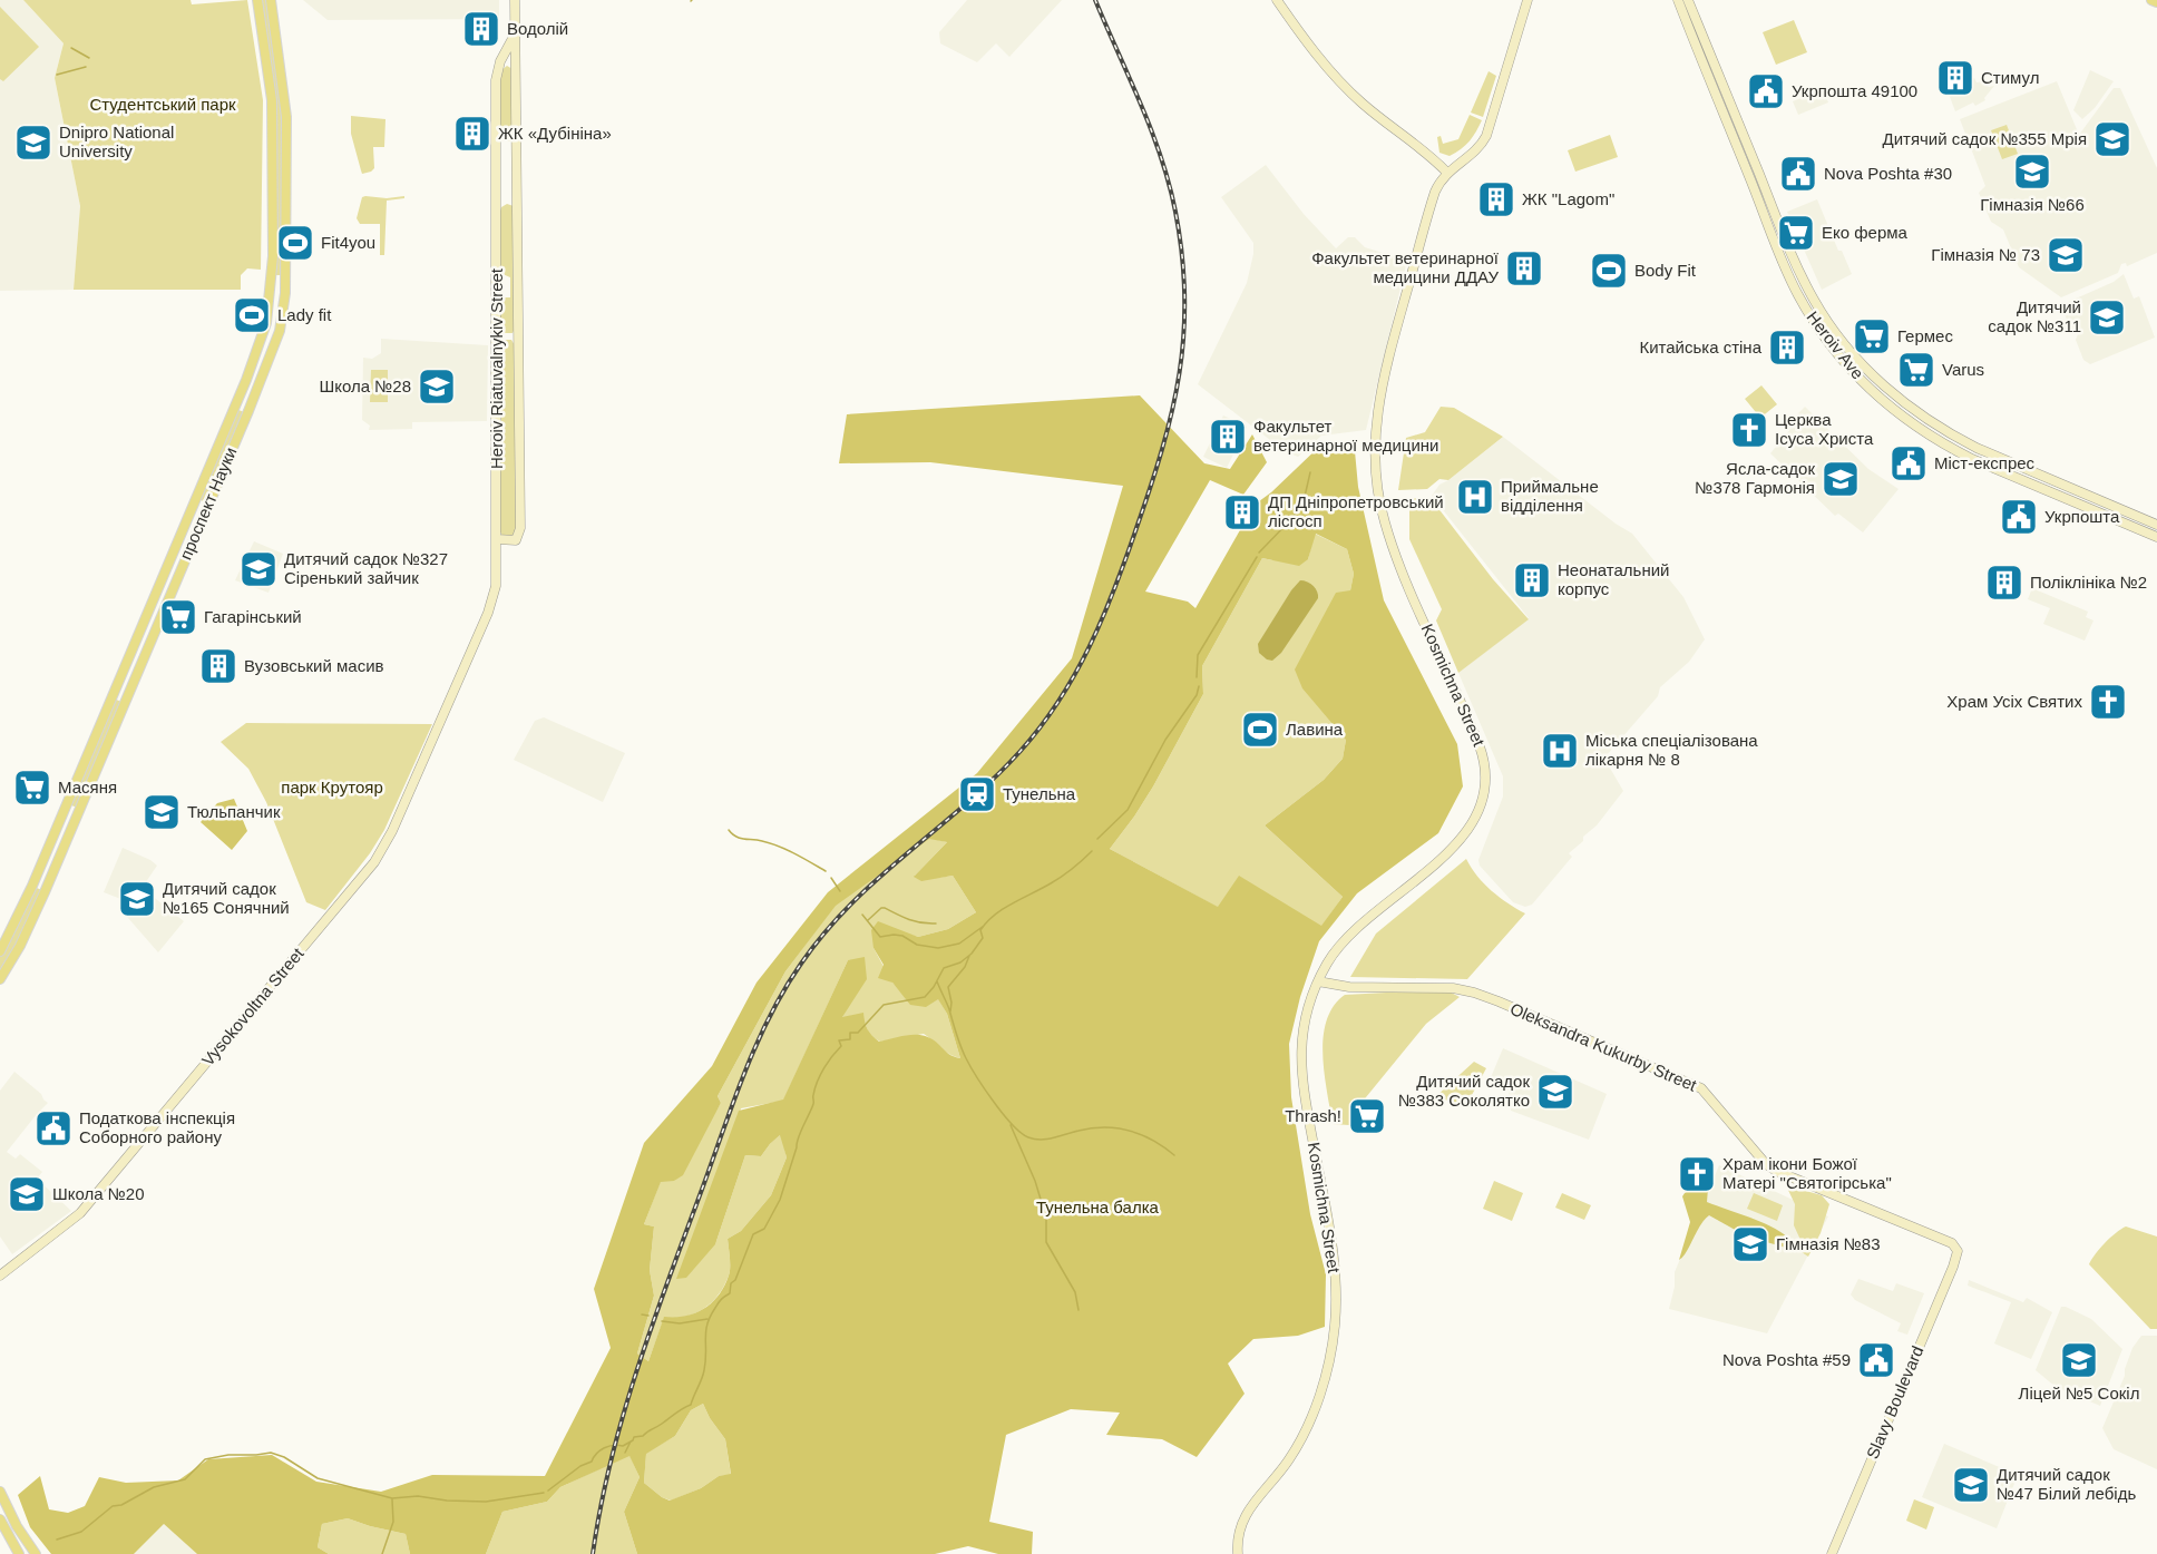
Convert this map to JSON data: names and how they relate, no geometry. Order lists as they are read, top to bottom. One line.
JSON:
{"streets":{"main road":["Heroiv Ave","Heroiv Riatuvalnykiv Street","проспект Науки","Kosmichna Street","Vysokovoltna Street","Oleksandra Kukurby Street","Slavy Boulevard"]},"crossings":[["Heroiv Riatuvalnykiv Street","Vysokovoltna Street"],["Kosmichna Street","Oleksandra Kukurby Street"],["Oleksandra Kukurby Street","Slavy Boulevard"]],"parks":["Студентський парк","парк Крутояр","Тунельна балка"],"places":{"building":["Водолій","Стимул","ЖК «Дубініна»","ЖК \"Lagom\"","Факультет ветеринарної медицини ДДАУ","Китайська стіна","Факультет ветеринарної медицини","ДП Дніпропетровський лісгосп","Неонатальний корпус","Поліклініка №2","Вузовський масив"],"public building":["Укрпошта 49100","Nova Poshta #30","Міст-експрес","Укрпошта","Податкова інспекція Соборного району","Nova Poshta #59"],"school or university":["Дитячий садок №355 Мрія","Dnipro National University","Гімназія №66","Гімназія № 73","Дитячий садок №311","Школа №28","Ясла-садок №378 Гармонія","Дитячий садок №327 Сіренький зайчик","Тюльпанчик","Дитячий садок №165 Сонячний","Дитячий садок №383 Соколятко","Школа №20","Гімназія №83","Ліцей №5 Сокіл","Дитячий садок №47 Білий лебідь"],"supermarket":["Еко ферма","Гермес","Varus","Гагарінський","Масяня","Thrash!"],"sports":["Fit4you","Body Fit","Lady fit","Лавина"],"church":["Церква Ісуса Христа","Храм Усіх Святих","Храм ікони Божої Матері \"Святогірська\""],"hospital":["Приймальне відділення","Міська спеціалізована лікарня № 8"],"station":["Тунельна"]}}
